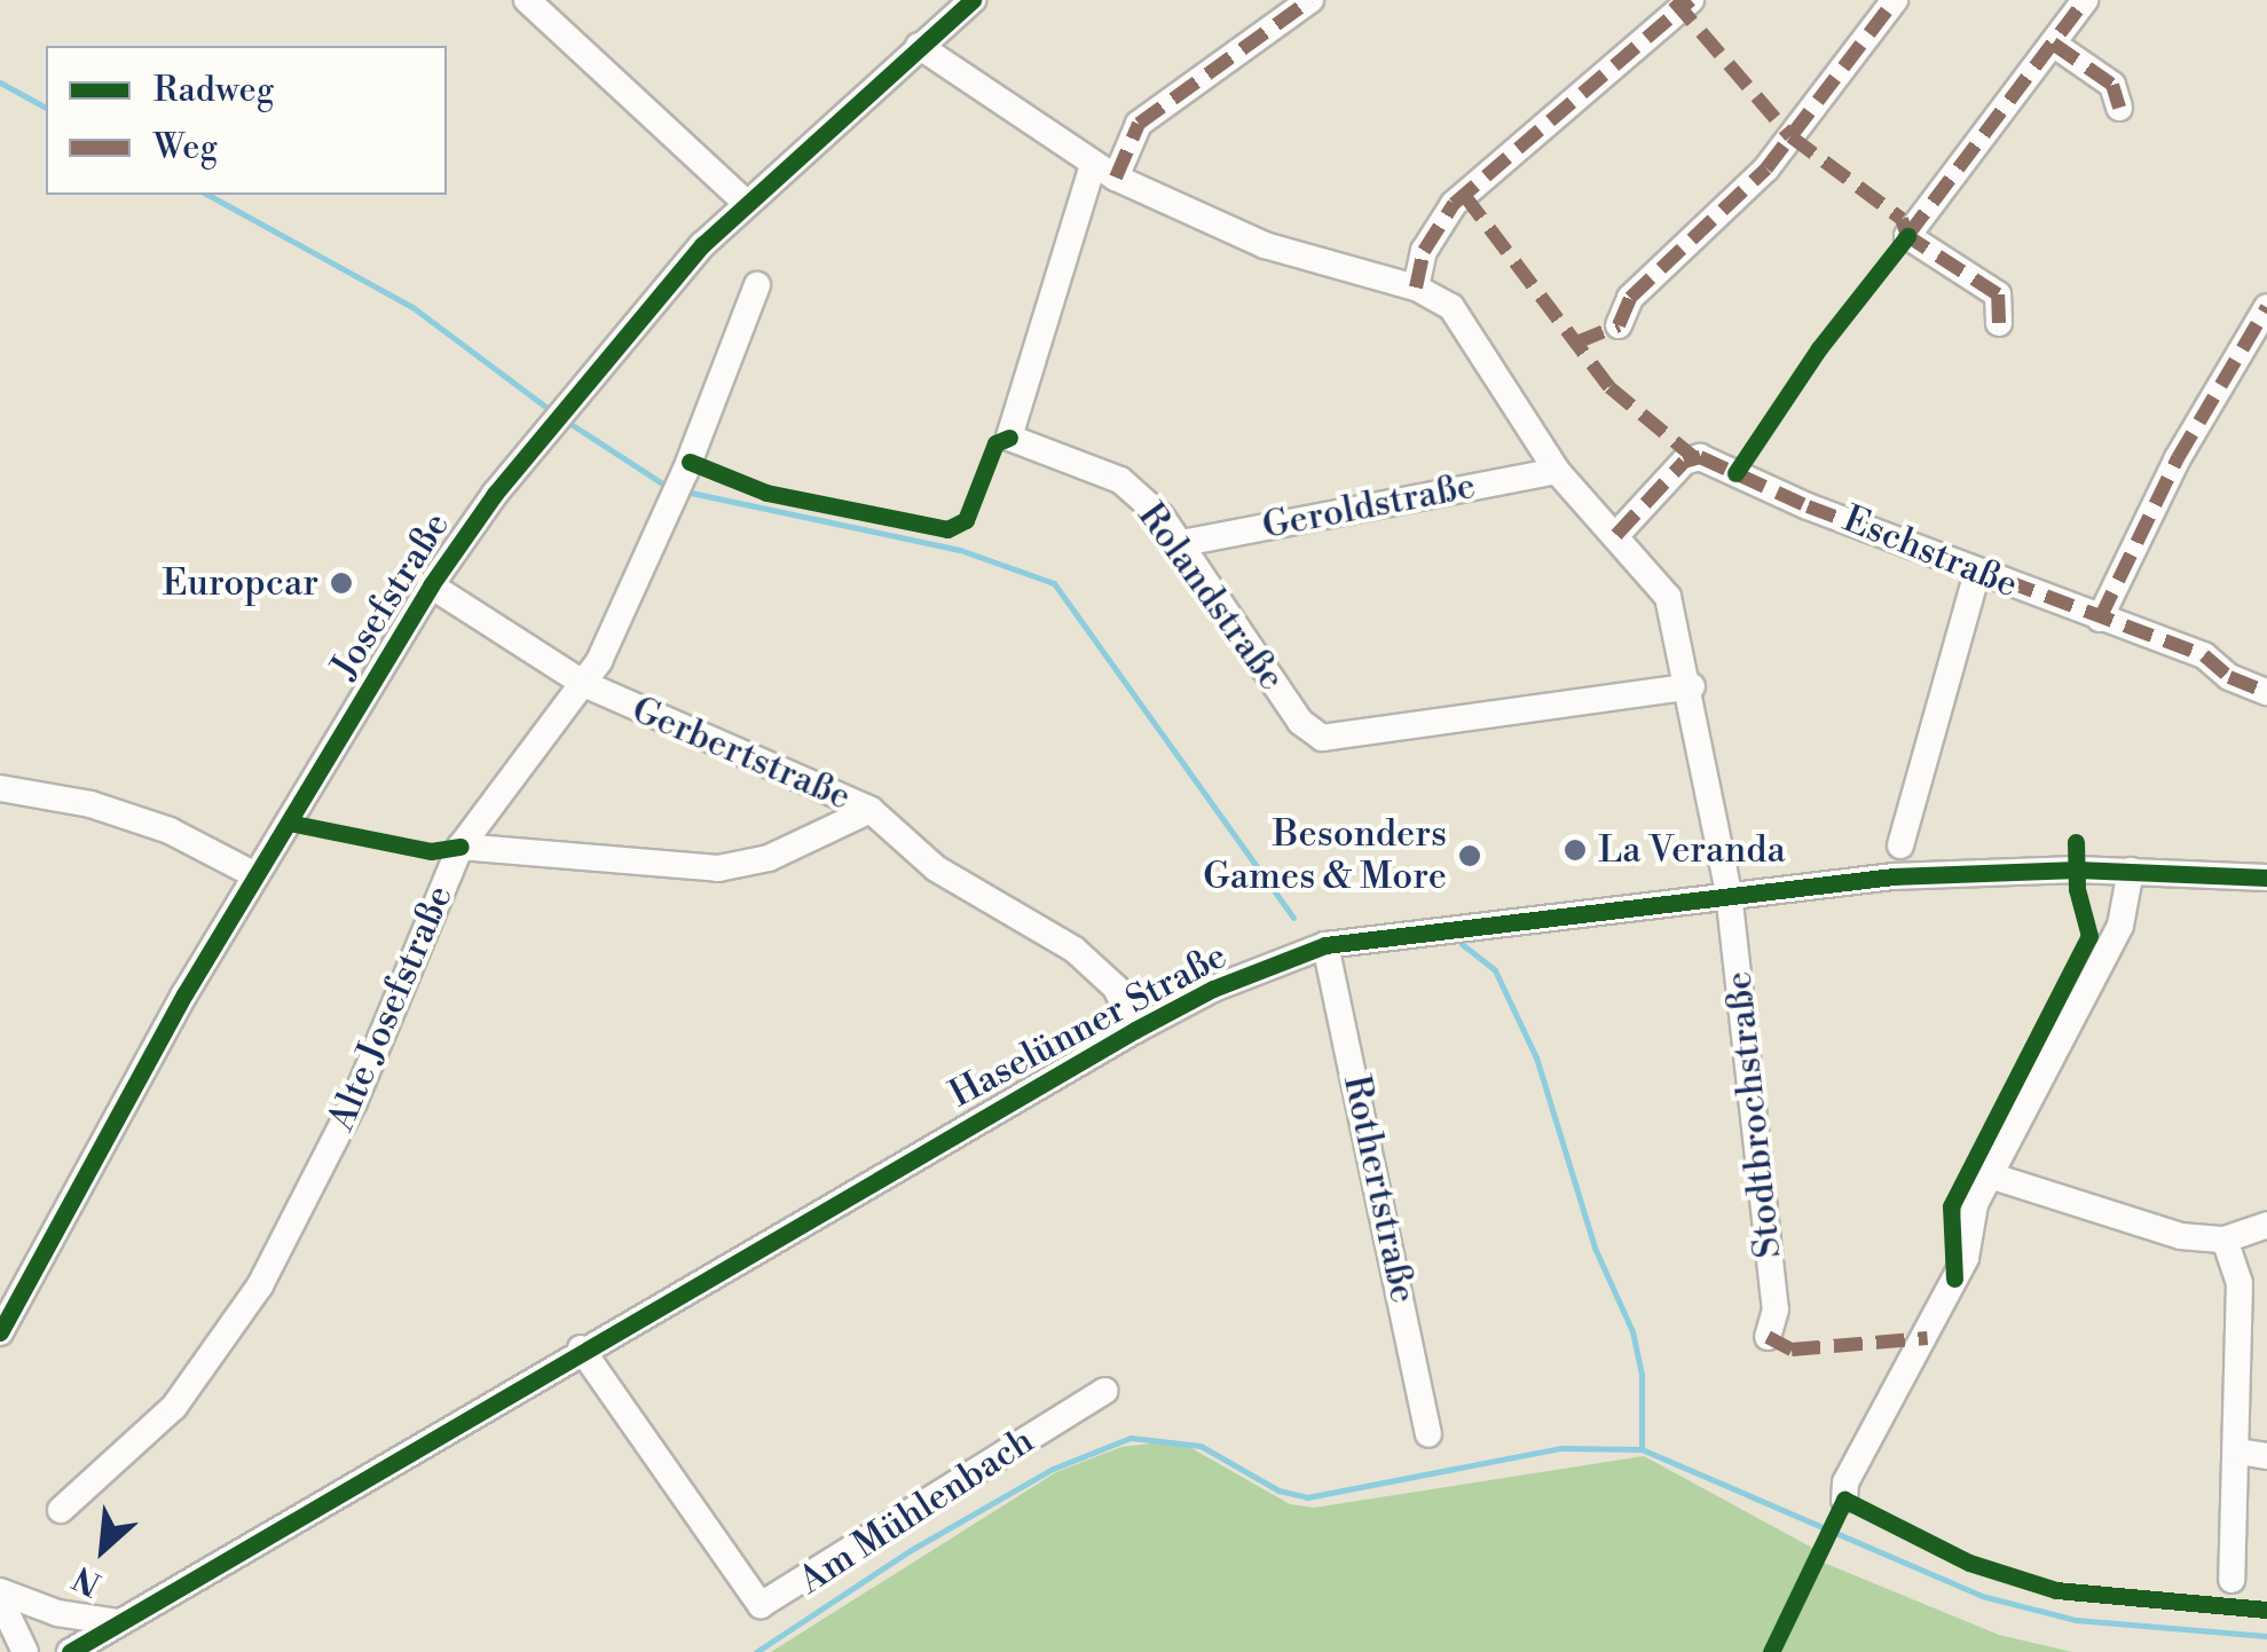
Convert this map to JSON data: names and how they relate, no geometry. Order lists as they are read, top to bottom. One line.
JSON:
{"streets":{"street":["Geroldstraße","Eschstraße","Josefstraße","Rolandstraße","Gerbertstraße","Alte Josefstraße","Haselünner Straße","Stodtbrochstraße","Rothertstraße","Am Mühlenbach"]},"crossings":[["Geroldstraße","Rolandstraße"],["Geroldstraße","Stodtbrochstraße"],["Eschstraße","Stodtbrochstraße"],["Josefstraße","Gerbertstraße"],["Rolandstraße","Stodtbrochstraße"],["Gerbertstraße","Alte Josefstraße"],["Gerbertstraße","Haselünner Straße"],["Haselünner Straße","Stodtbrochstraße"],["Haselünner Straße","Rothertstraße"],["Haselünner Straße","Am Mühlenbach"]],"places":["Europcar","La Veranda","Besonders Games & More"],"legend":["Radweg","Weg"],"north":"bottom left"}
